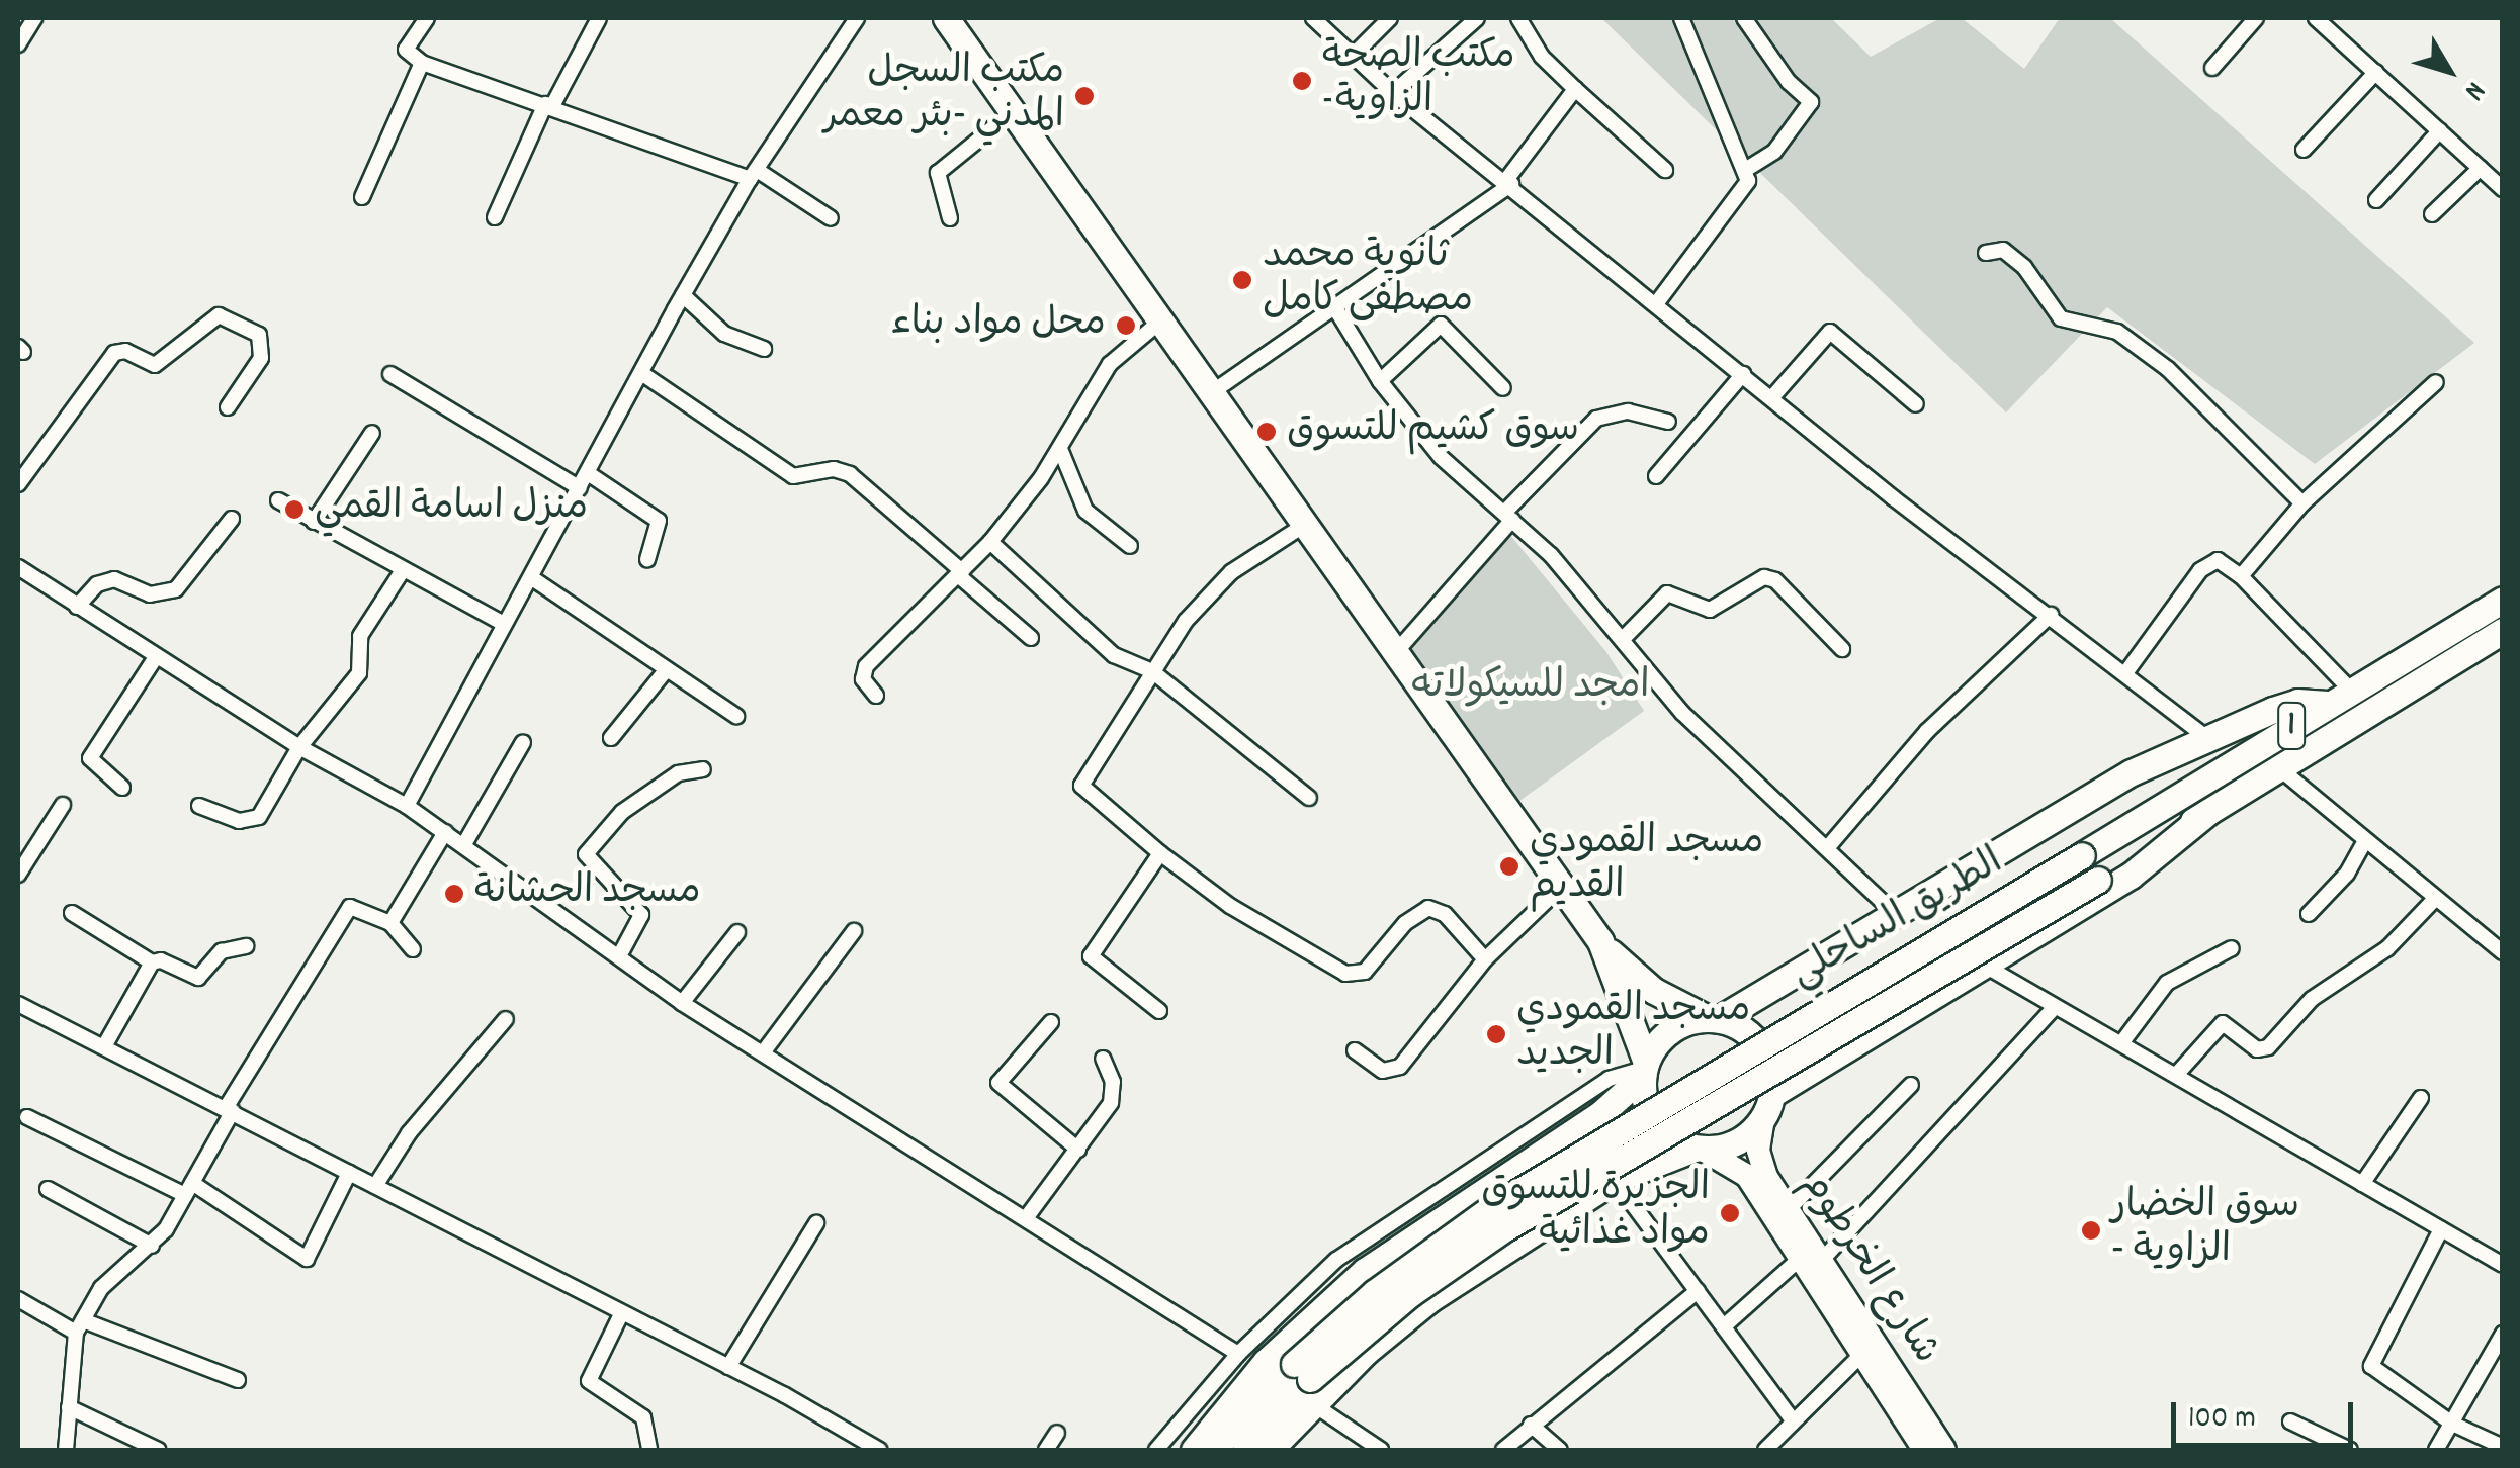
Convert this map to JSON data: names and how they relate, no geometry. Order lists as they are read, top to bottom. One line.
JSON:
{"streets":{"highway":["1","الطريق الساحلي"],"main road":["شارع الخرطوم"]},"parks":["امجد للسيكولاته"],"places":["مكتب الصحة -الزاوية","مكتب السجل المدني -بئر معمر","ثانوية محمد مصطفى كامل","محل مواد بناء","سوق كشيم للتسوق","منزل اسامة القمي","مسجد القمودي القديم","مسجد الحشانة","مسجد القمودي الجديد","الجزيرة للتسوق مواد غذائية","سوق الخضار - الزاوية"],"scale_bar":"100 m","north":"bottom right"}
